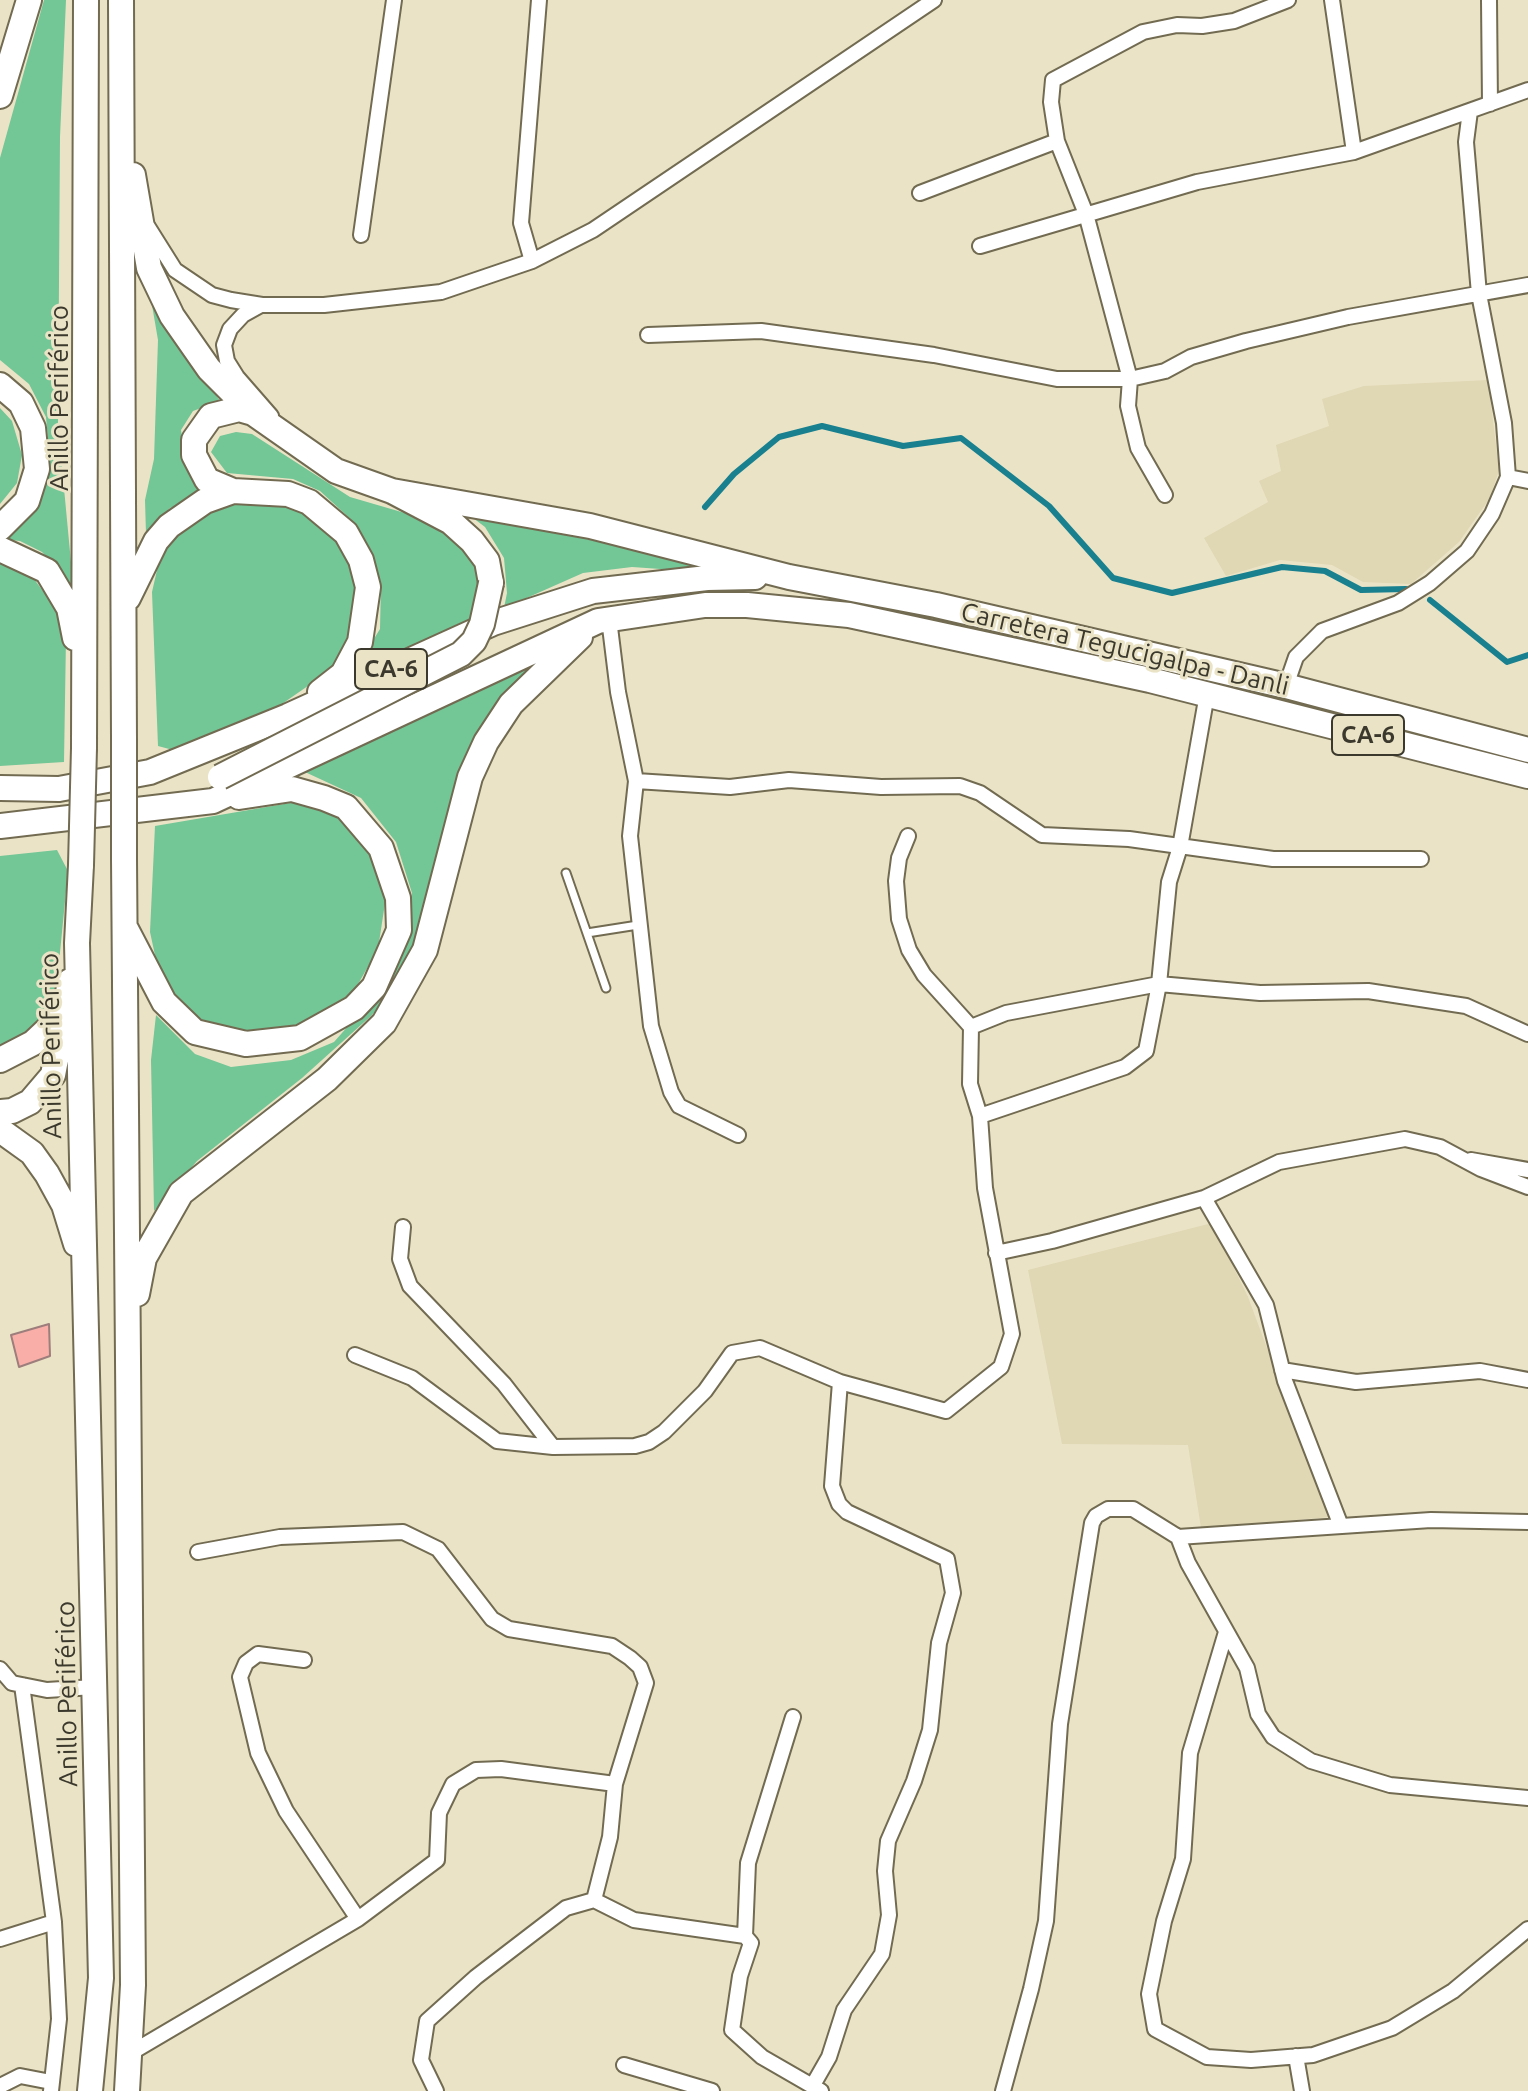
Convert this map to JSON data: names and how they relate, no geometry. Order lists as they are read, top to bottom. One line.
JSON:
{"streets":{"highway":["Anillo Periférico","Carretera Tegucigalpa - Danli","CA-6"]},"crossings":[["Carretera Tegucigalpa - Danli","CA-6"]]}
